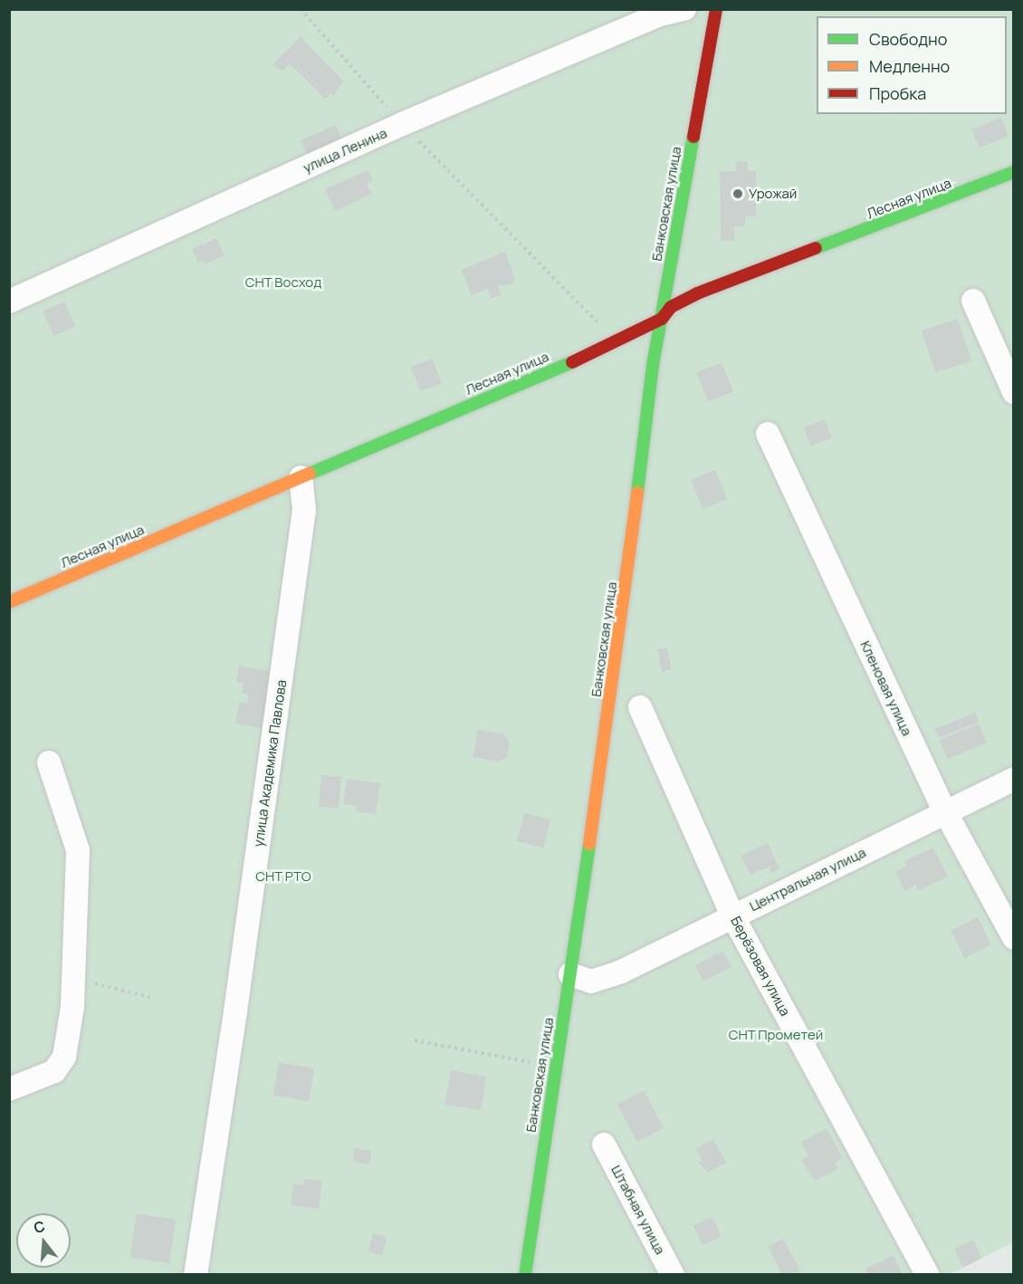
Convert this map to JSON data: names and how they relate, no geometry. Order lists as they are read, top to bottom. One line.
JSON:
{"streets":{"street":["улица Ленина","Лесная улица","Банковская улица","Кленовая улица","улица Академика Павлова","Центральная улица","Берёзовая улица","Штабная улица"]},"crossings":[["Лесная улица","Банковская улица"],["Лесная улица","улица Академика Павлова"],["Банковская улица","Центральная улица"],["Кленовая улица","Центральная улица"],["Центральная улица","Берёзовая улица"]],"parks":["СНТ Восход","СНТ РТО","СНТ Прометей"],"places":["Урожай"],"legend":["Свободно","Медленно","Пробка"],"north":"top"}
